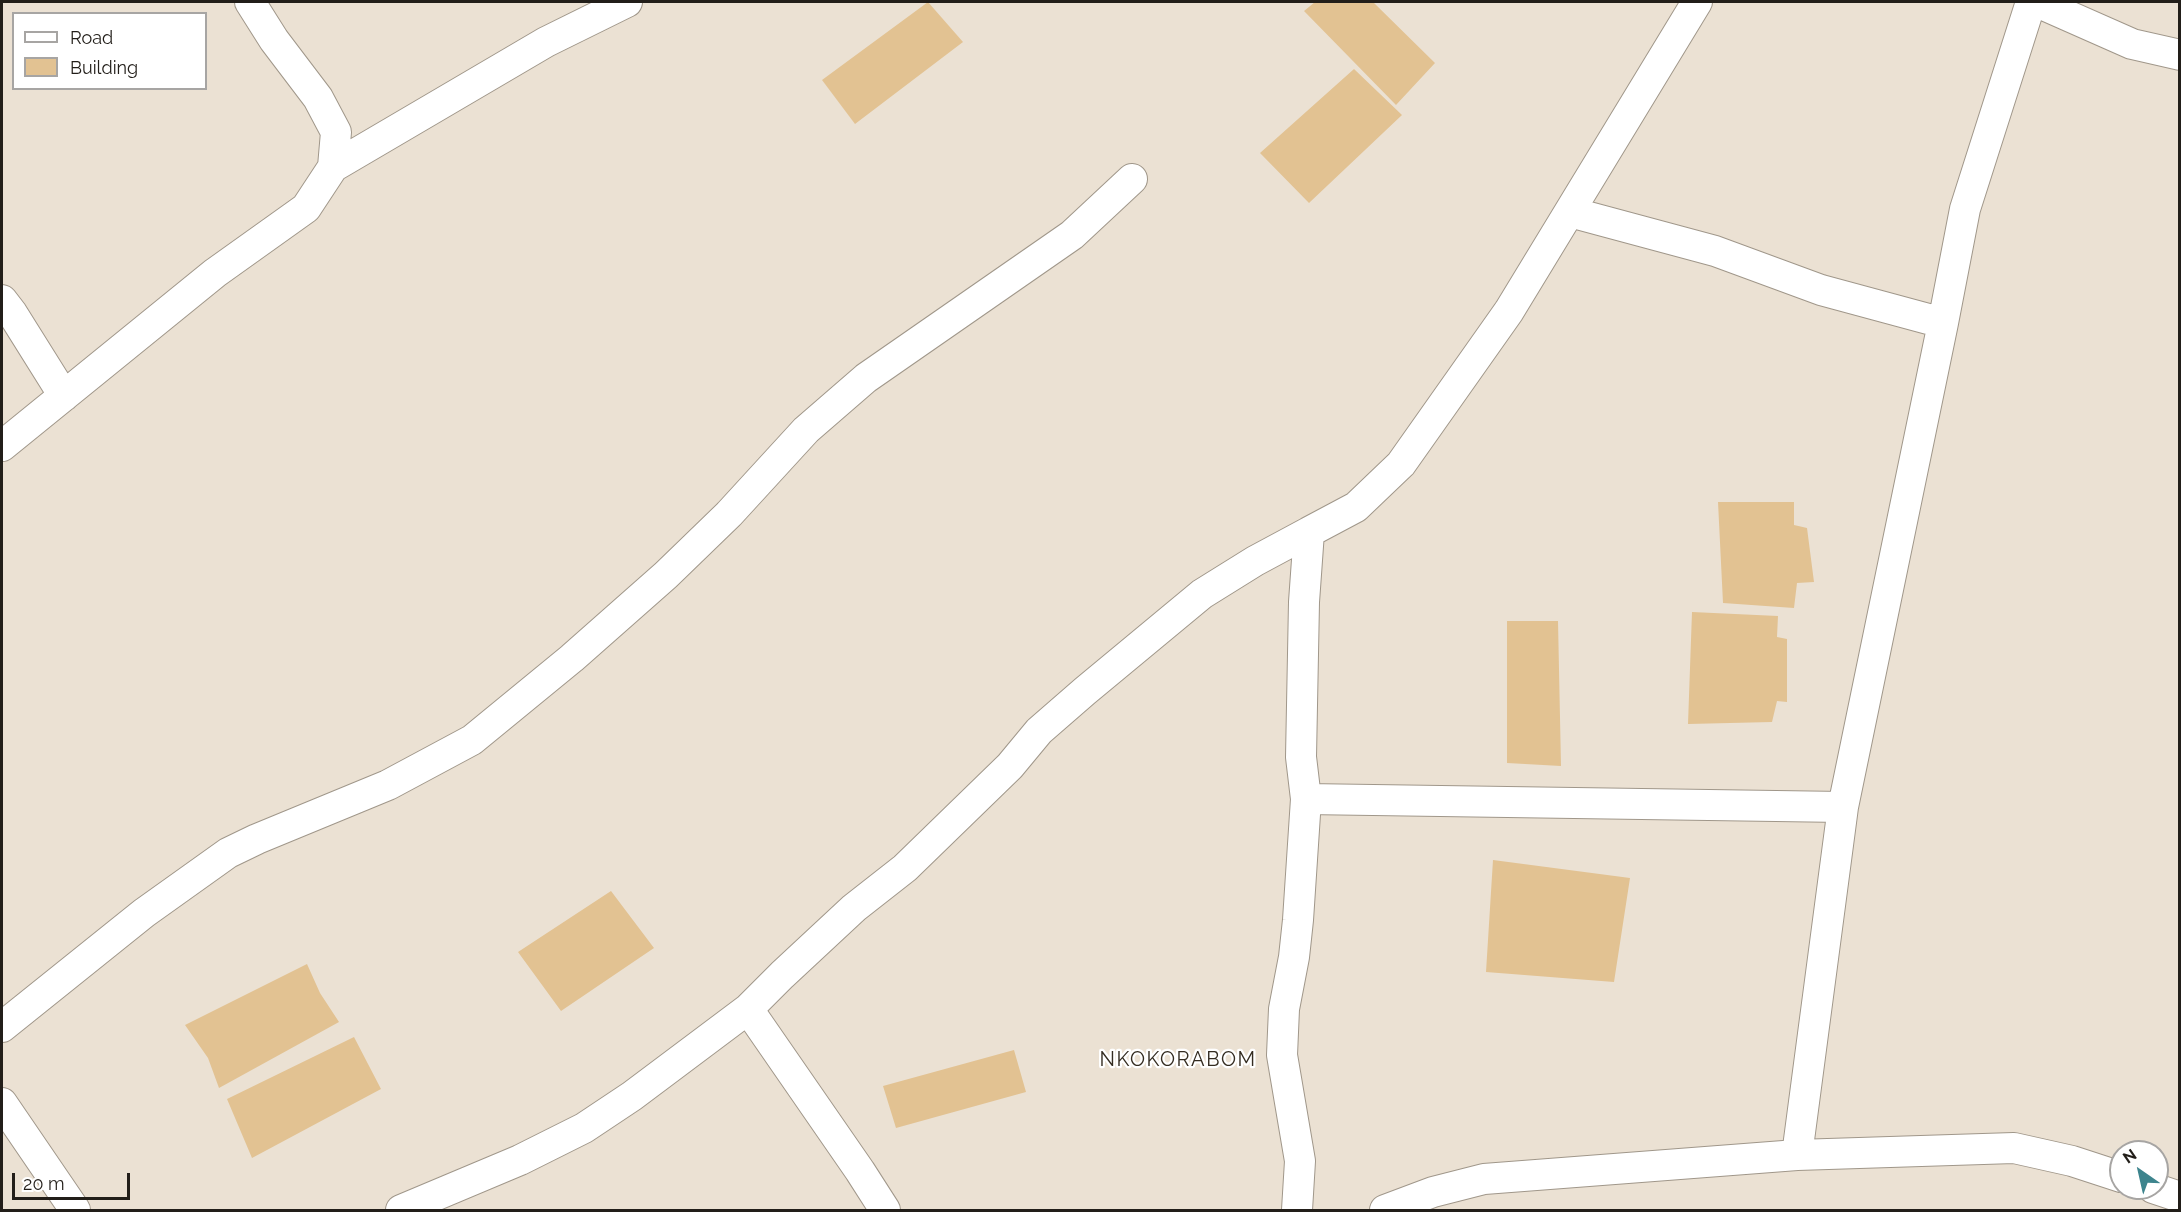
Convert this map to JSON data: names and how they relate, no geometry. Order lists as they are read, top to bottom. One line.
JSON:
{"districts":["NKOKORABOM"],"legend":["Road","Building"],"scale_bar":"20 m","north":"top left"}
